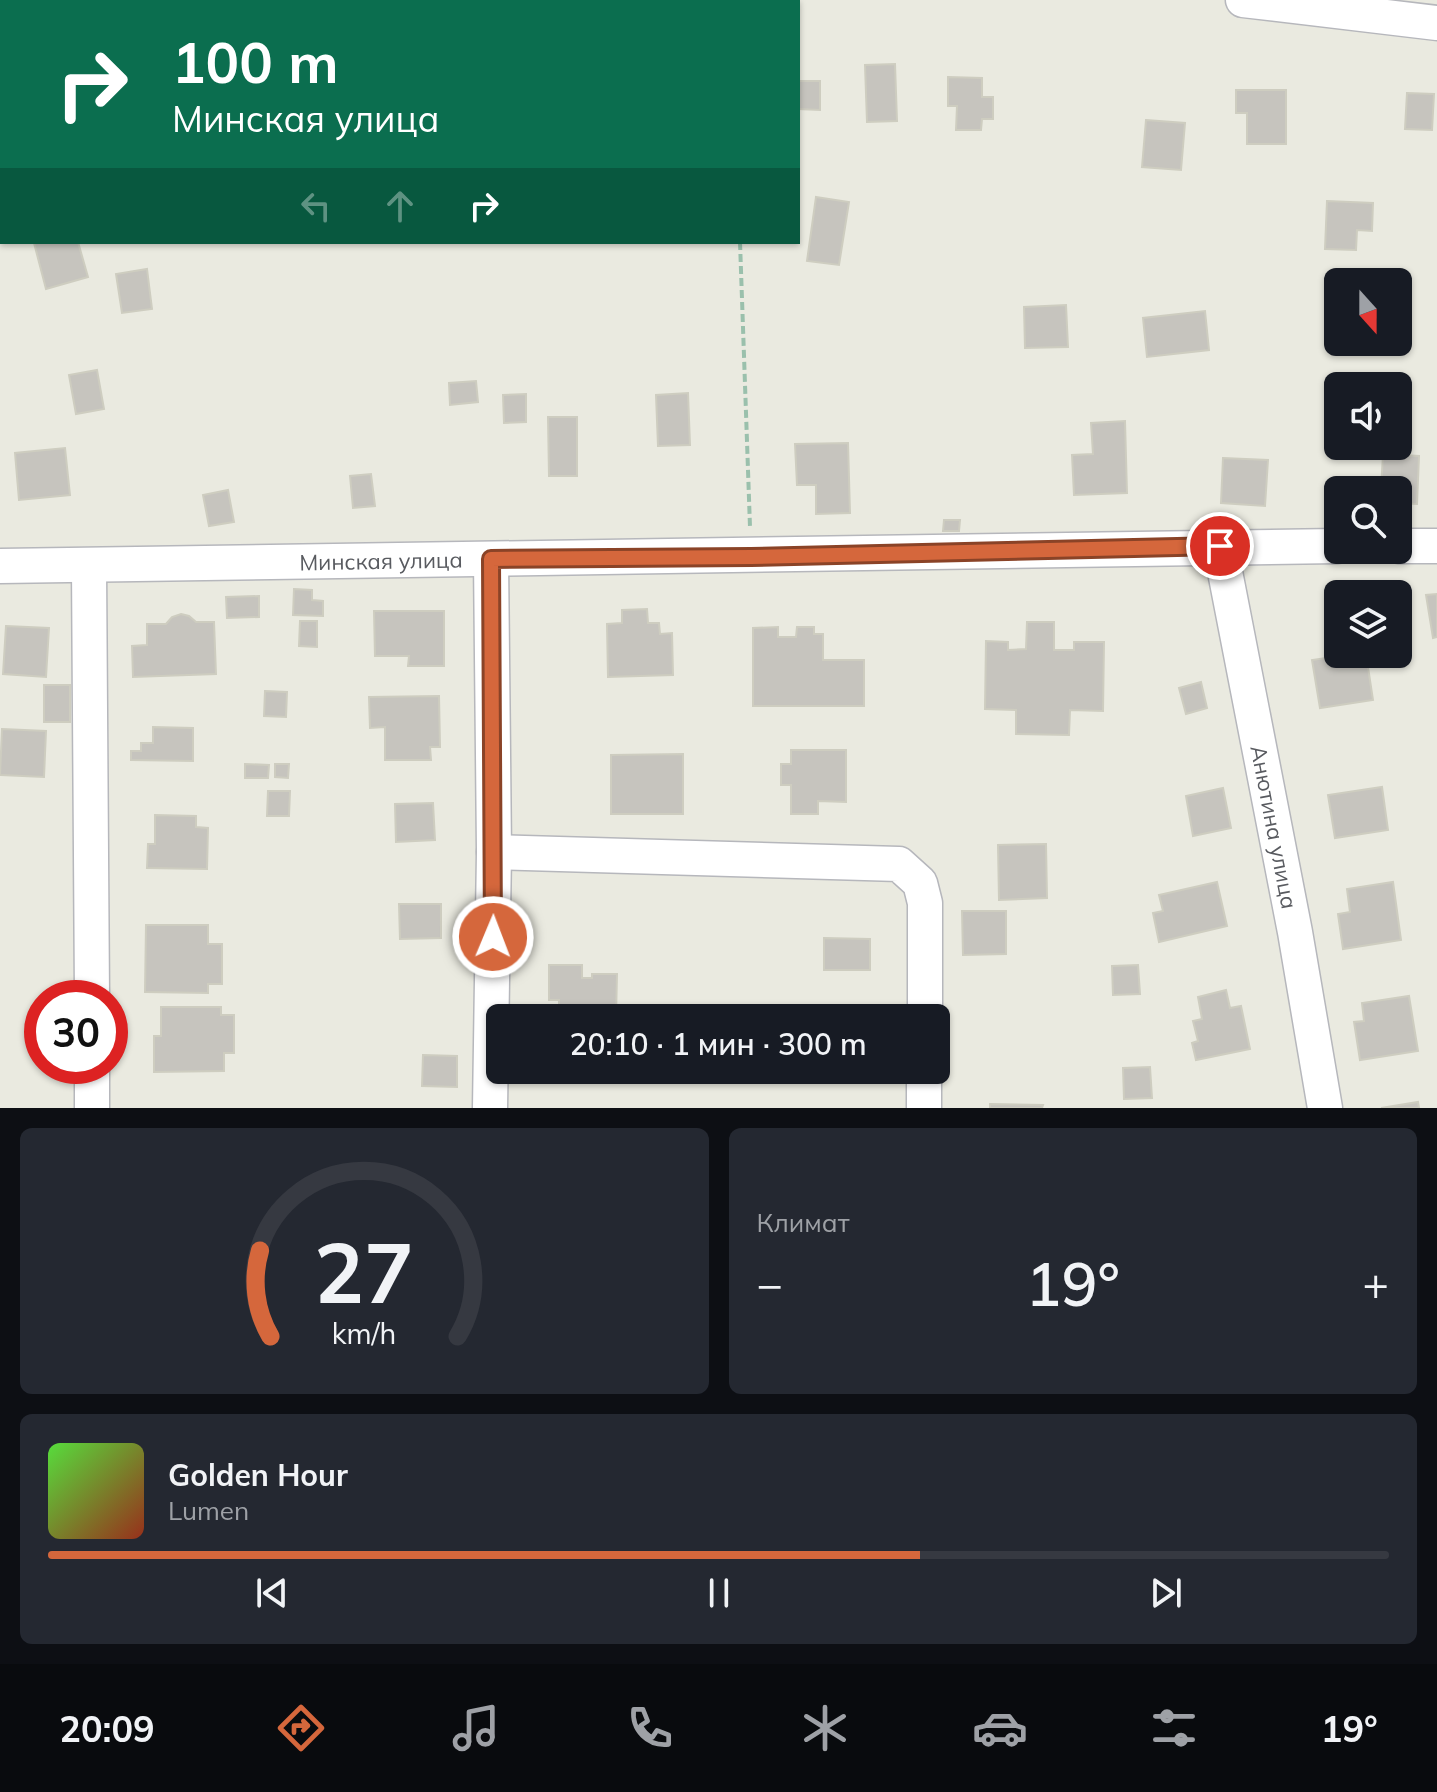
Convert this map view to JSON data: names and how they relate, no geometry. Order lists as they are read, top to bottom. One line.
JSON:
{"streets":{"street":["Минская улица","Анютина улица"]},"crossings":[["Минская улица","Анютина улица"]],"north":"bottom","page":{"turn":["100 m","Минская улица"],"limit":"30","trip":"20:10 · 1 мин · 300 m","tile":"Климат","heat":["−","19°","+"],"song":["Golden Hour","Lumen"],"tabs":["20:09","19°"],"gauge":["27","km/h"]}}
